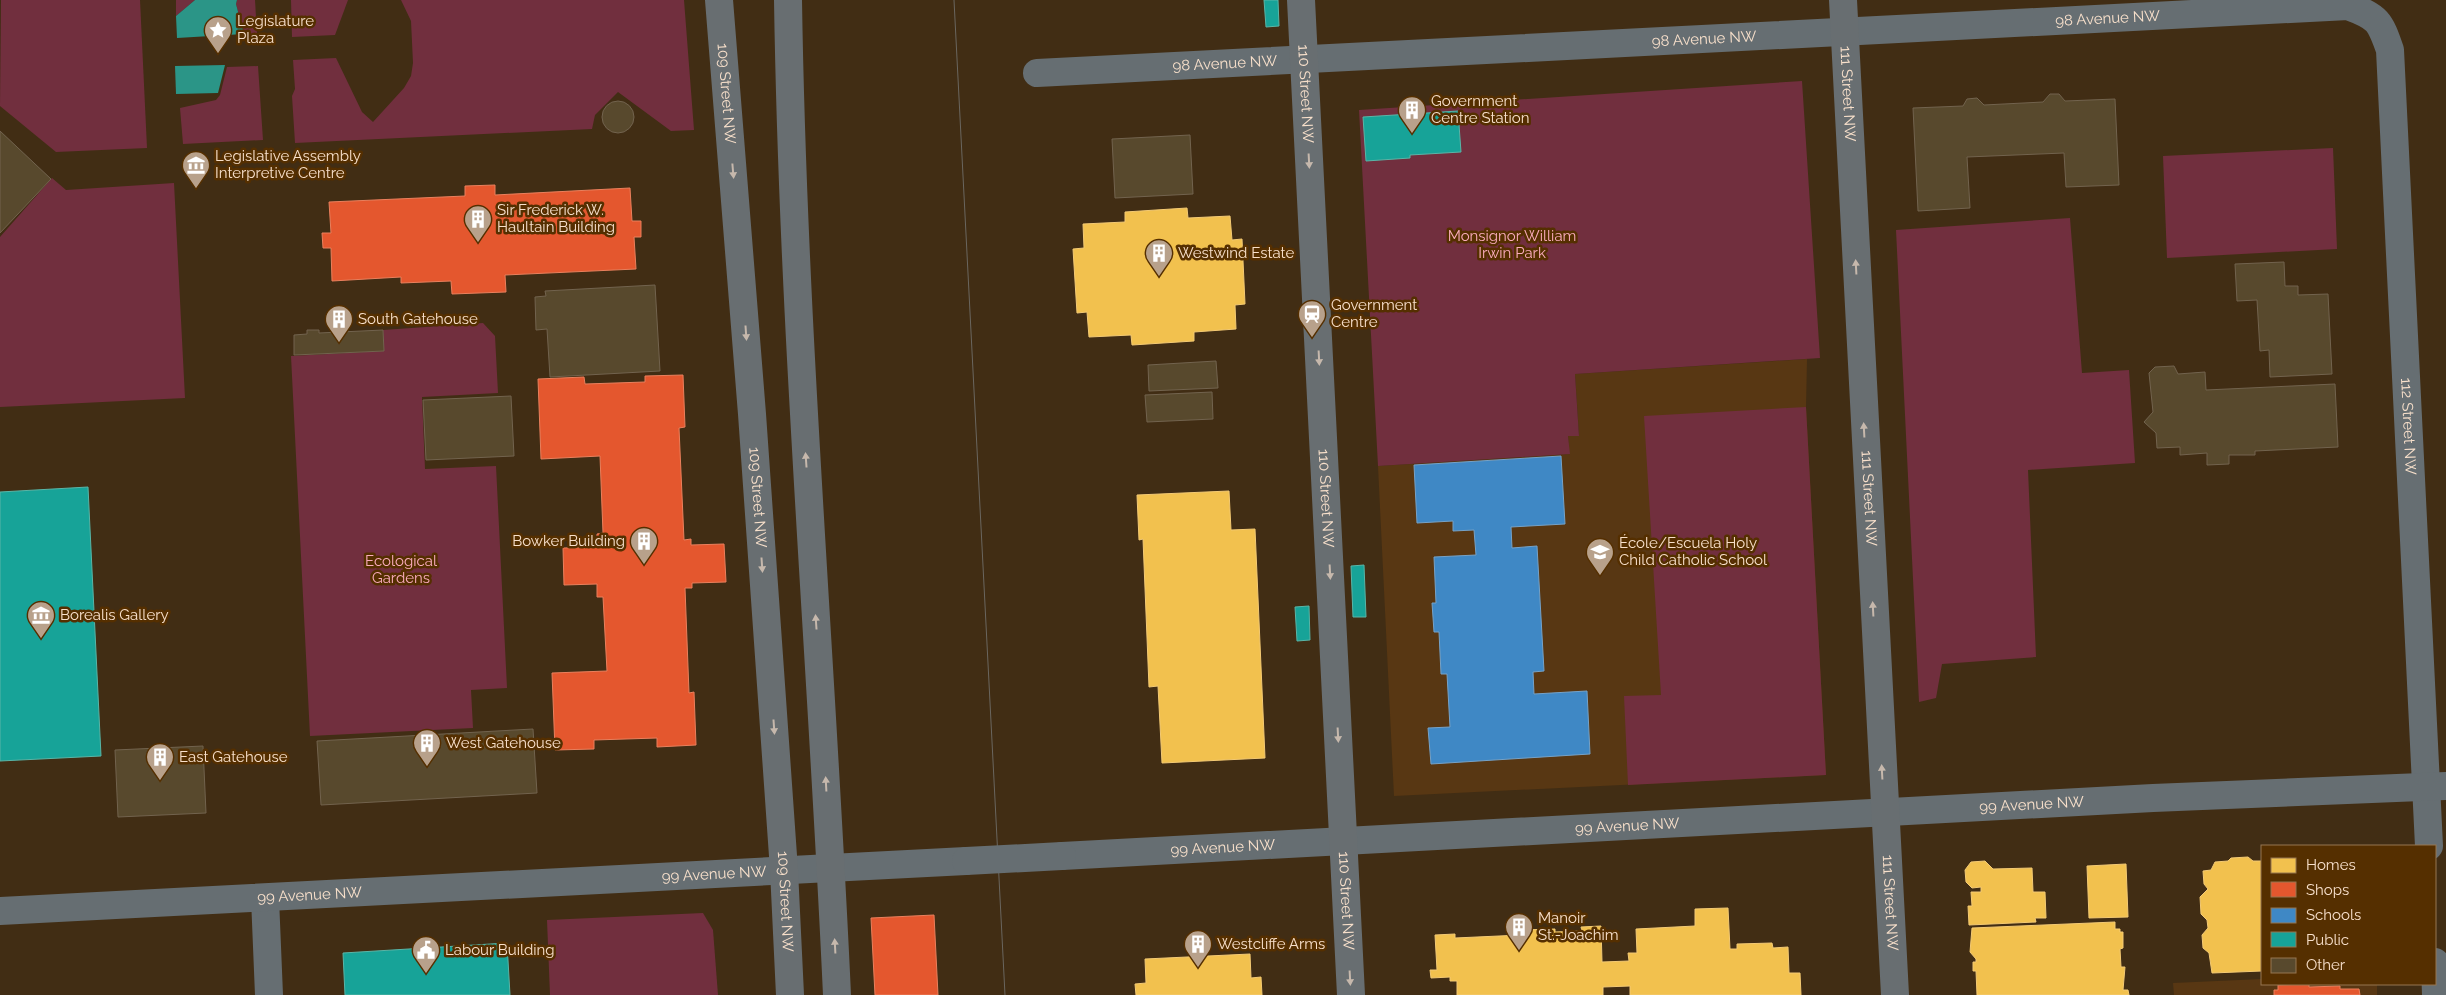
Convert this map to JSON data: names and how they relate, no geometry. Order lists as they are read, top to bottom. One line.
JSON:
{"streets":{"street":["98 Avenue NW","109 Street NW","110 Street NW","111 Street NW","112 Street NW","99 Avenue NW"]},"crossings":[["98 Avenue NW","110 Street NW"],["98 Avenue NW","111 Street NW"],["98 Avenue NW","112 Street NW"],["109 Street NW","99 Avenue NW"],["110 Street NW","99 Avenue NW"],["111 Street NW","99 Avenue NW"],["112 Street NW","99 Avenue NW"]],"one_way":["110 Street NW","111 Street NW"],"parks":["Monsignor William Irwin Park","Ecological Gardens"],"places":{"place":["Legislature Plaza"],"building":["Government Centre Station","Sir Frederick W. Haultain Building","Westwind Estate","South Gatehouse","Bowker Building","West Gatehouse","East Gatehouse","Manoir St.-Joachim","Westcliffe Arms"],"museum":["Legislative Assembly Interpretive Centre","Borealis Gallery"],"station":["Government Centre"],"school or university":["École/Escuela Holy Child Catholic School"],"public building":["Labour Building"]},"legend":["Homes","Shops","Schools","Public","Other"]}
